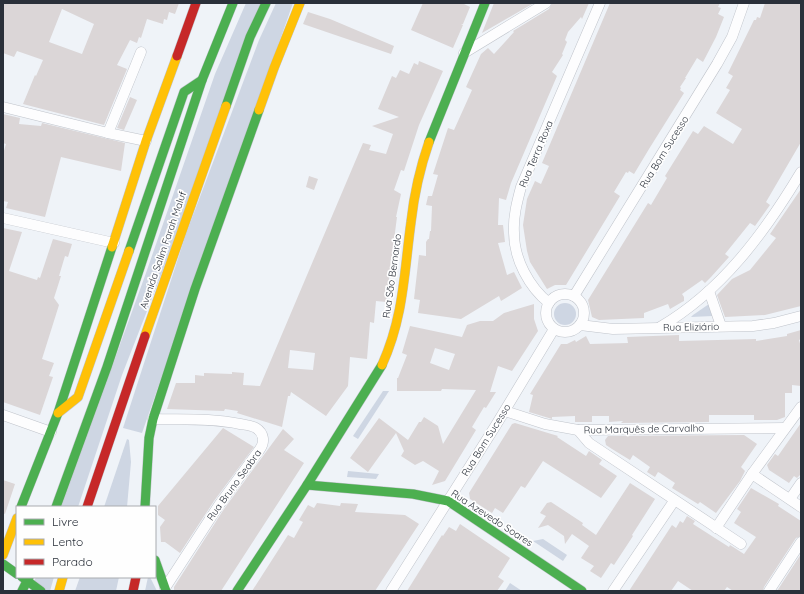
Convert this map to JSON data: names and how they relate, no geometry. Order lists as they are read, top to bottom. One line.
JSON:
{"streets":{"main road":["Avenida Salim Farah Maluf","Rua São Bernardo","Rua Azevedo Soares"],"street":["Rua Bom Sucesso","Rua Terra Roxa","Rua Eliziário","Rua Marquês de Carvalho","Rua Bruno Seabra"]},"crossings":[["Rua Bom Sucesso","Rua Terra Roxa"],["Rua Bom Sucesso","Rua Eliziário"],["Rua Bom Sucesso","Rua Marquês de Carvalho"],["Rua Bom Sucesso","Rua Azevedo Soares"],["Rua Terra Roxa","Rua Eliziário"],["Rua São Bernardo","Rua Azevedo Soares"]],"legend":["Livre","Lento","Parado"]}
